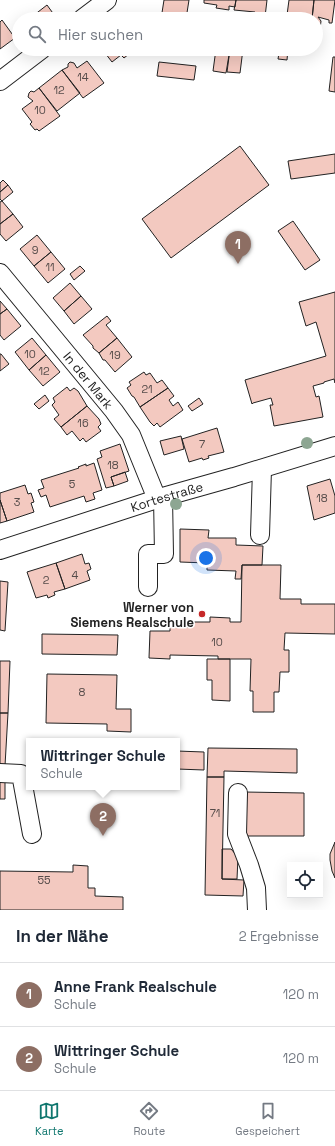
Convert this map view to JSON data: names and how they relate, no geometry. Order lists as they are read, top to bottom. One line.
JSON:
{"streets":{"street":["In der Mark","Kortestraße"]},"crossings":[["In der Mark","Kortestraße"]],"places":["Werner von Siemens Realschule"],"house_numbers":["14","12","10","9","11","10","19","12","21","16","7","18","5","18","3","4","2","10","8","71","55"],"page":{"search":"Hier suchen","pins":["1","2"],"popup":["Wittringer Schule","Schule"],"heading":["In der Nähe","2 Ergebnisse"],"list":[{"mark":"1","name":"Anne Frank Realschule","note":"Schule","value":"120 m"},{"mark":"2","name":"Wittringer Schule","note":"Schule","value":"120 m"}],"nav":["Karte","Route","Gespeichert"]}}
